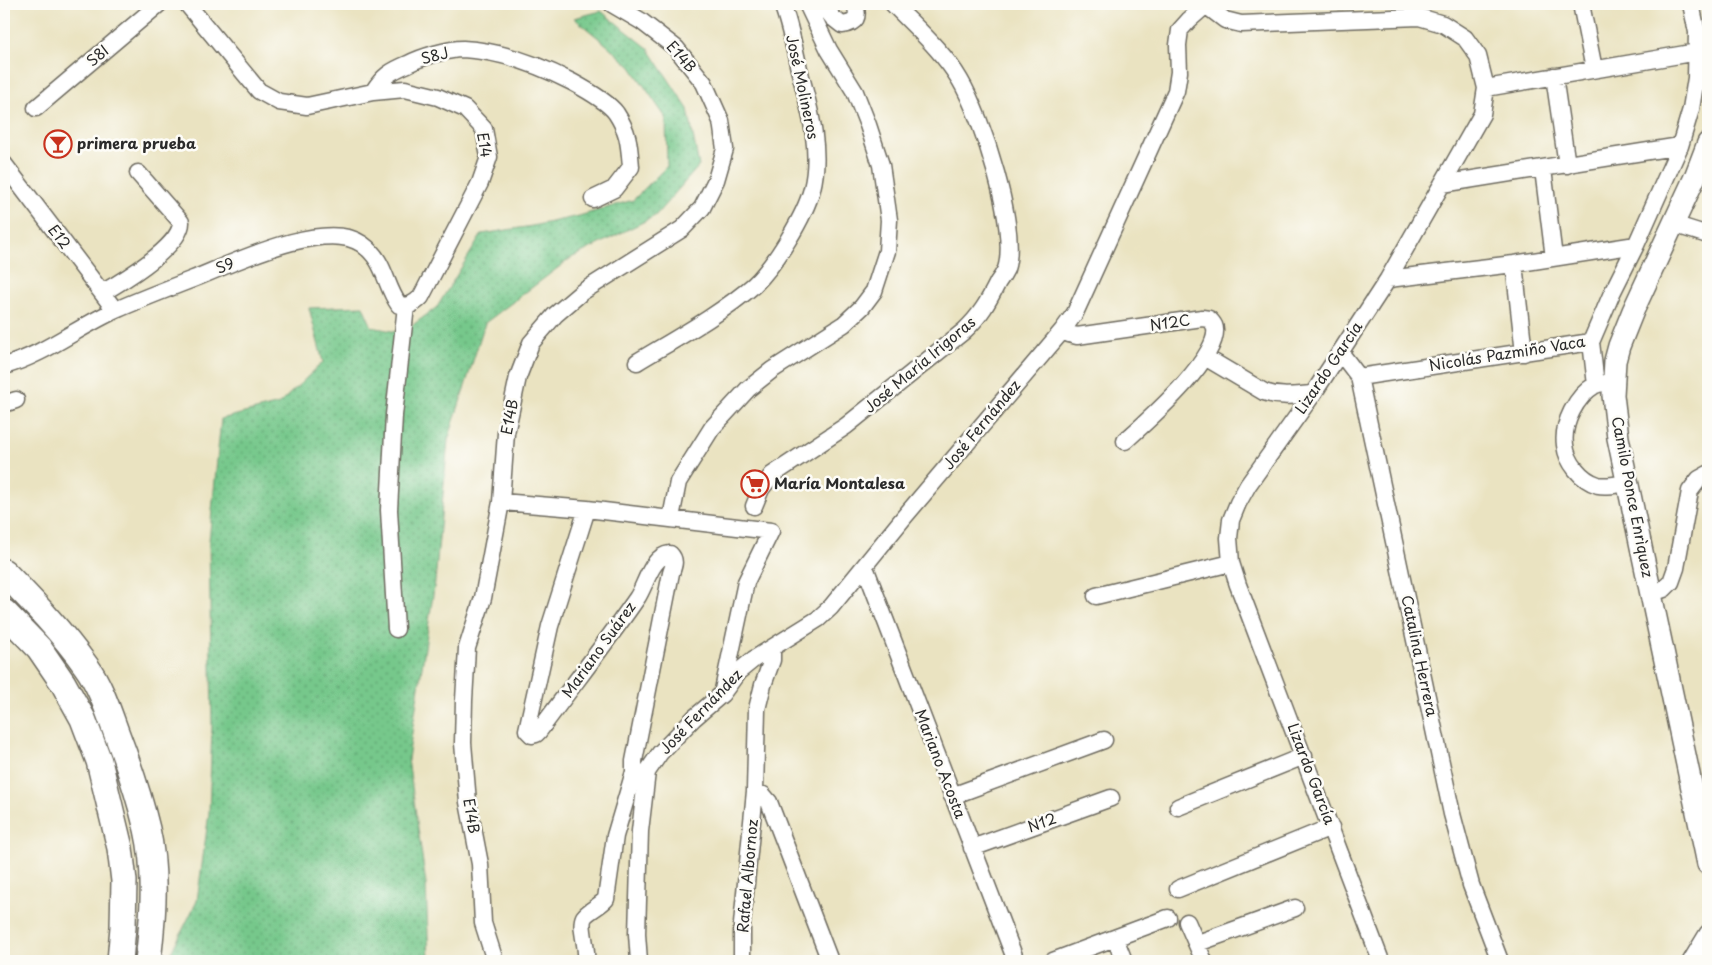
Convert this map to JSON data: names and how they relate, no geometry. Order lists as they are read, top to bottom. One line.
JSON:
{"streets":{"main road":["Camilo Ponce Enrìquez"],"street":["S8I","S8J","E14B","José Molineros","E14","E12","S9","N12C","Nicolás Pazmiño Vaca","José María Irigoras","Lizardo García","José Fernández","Mariano Suárez","Catalina Herrera","Mariano Acosta","N12","Rafael Albornoz"]},"crossings":[["S8J","E14"],["E14","S9"],["E12","S9"],["N12C","José Fernández"],["Nicolás Pazmiño Vaca","Catalina Herrera"],["Lizardo García","José Fernández"],["Lizardo García","Catalina Herrera"],["José Fernández","Mariano Suárez"],["José Fernández","Mariano Acosta"],["José Fernández","Rafael Albornoz"],["Mariano Acosta","N12"]],"places":{"bar":["primera prueba"],"supermarket":["María Montalesa"]}}
